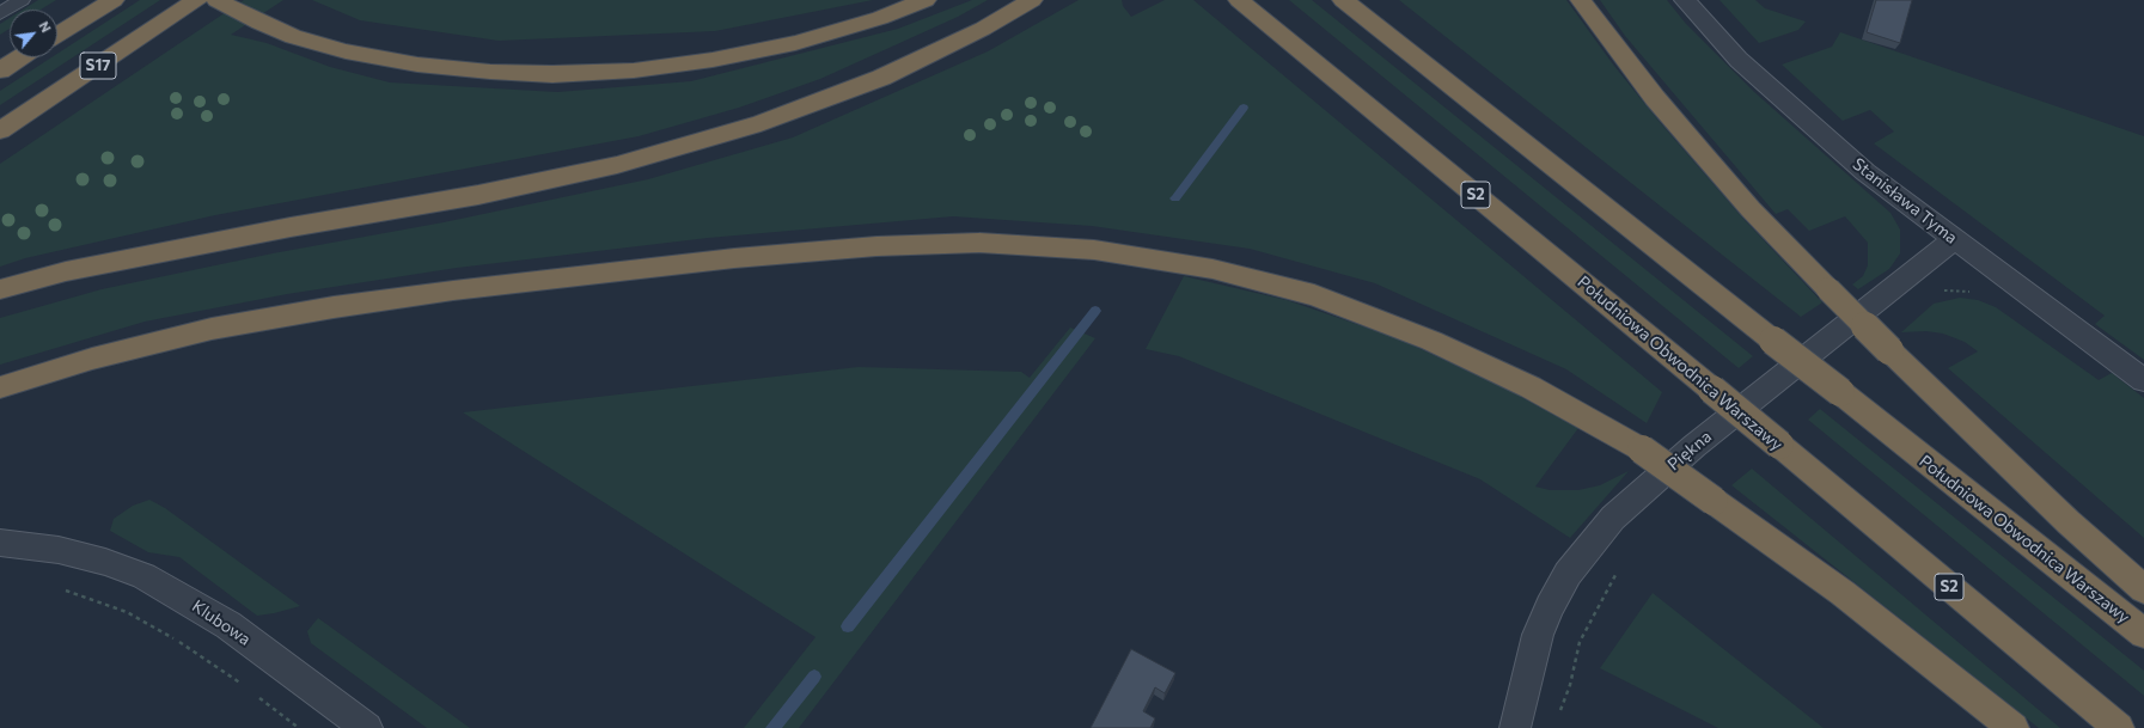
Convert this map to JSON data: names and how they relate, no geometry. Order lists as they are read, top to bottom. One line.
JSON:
{"streets":{"highway":["S17","S2","Południowa Obwodnica Warszawy"],"street":["Stanisława Tyma","Piękna","Klubowa"]},"crossings":[["Stanisława Tyma","Piękna"]],"north":"top right"}
